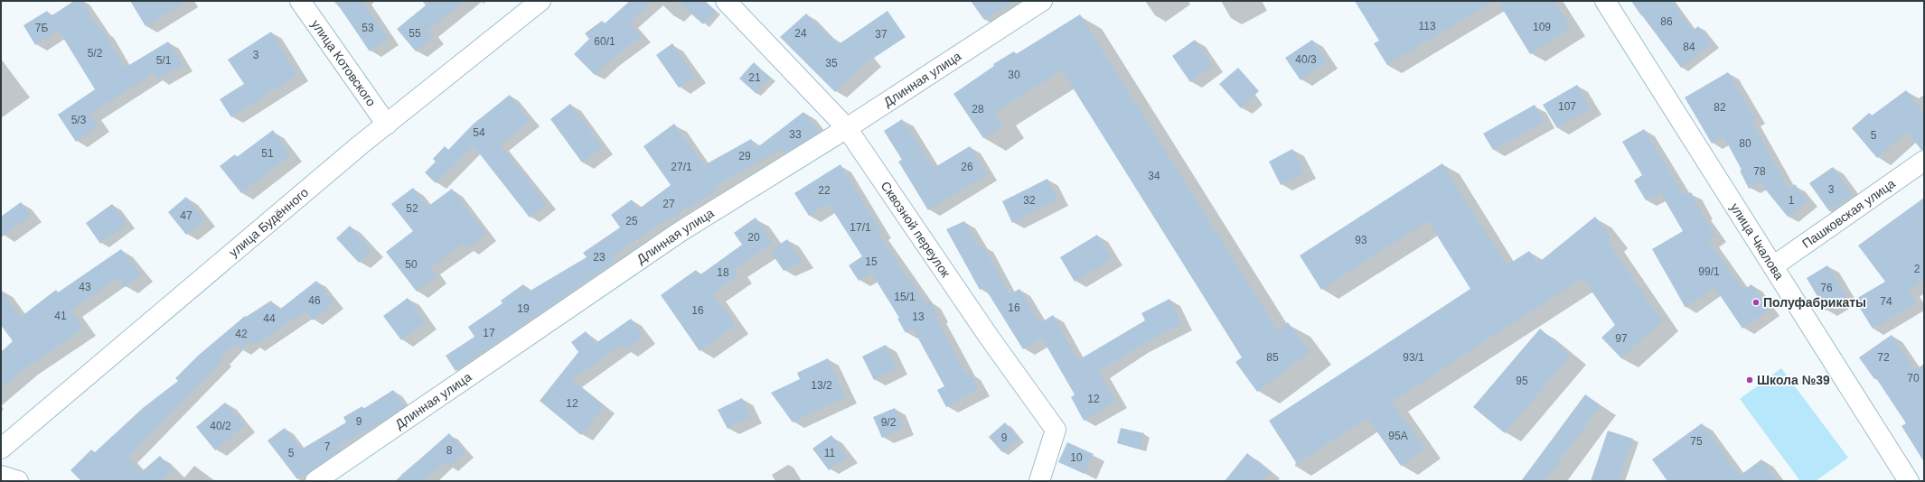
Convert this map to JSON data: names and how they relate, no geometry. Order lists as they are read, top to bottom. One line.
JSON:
{"streets":{"street":["улица Котовского","Длинная улица","Пашковская улица","улица Будённого","Сквозной переулок","улица Чкалова"]},"crossings":[["улица Котовского","улица Будённого"],["Длинная улица","Сквозной переулок"],["Пашковская улица","улица Чкалова"]],"places":["Полуфабрикаты","Школа №39"],"house_numbers":["86","113","109","7Б","53","55","24","37","60/1","84","5/2","3","40/3","5/1","35","30","21","107","82","28","5/3","54","33","5","80","51","29","27/1","26","78","34","3","22","32","1","27","52","47","25","17/1","20","93","23","15","50","2","99/1","18","43","76","15/1","46","74","16","19","16","41","13","44","17","42","97","85","93/1","72","70","95","13/2","12","12","9","9/2","40/2","95А","9","75","7","8","5","11","10"]}
